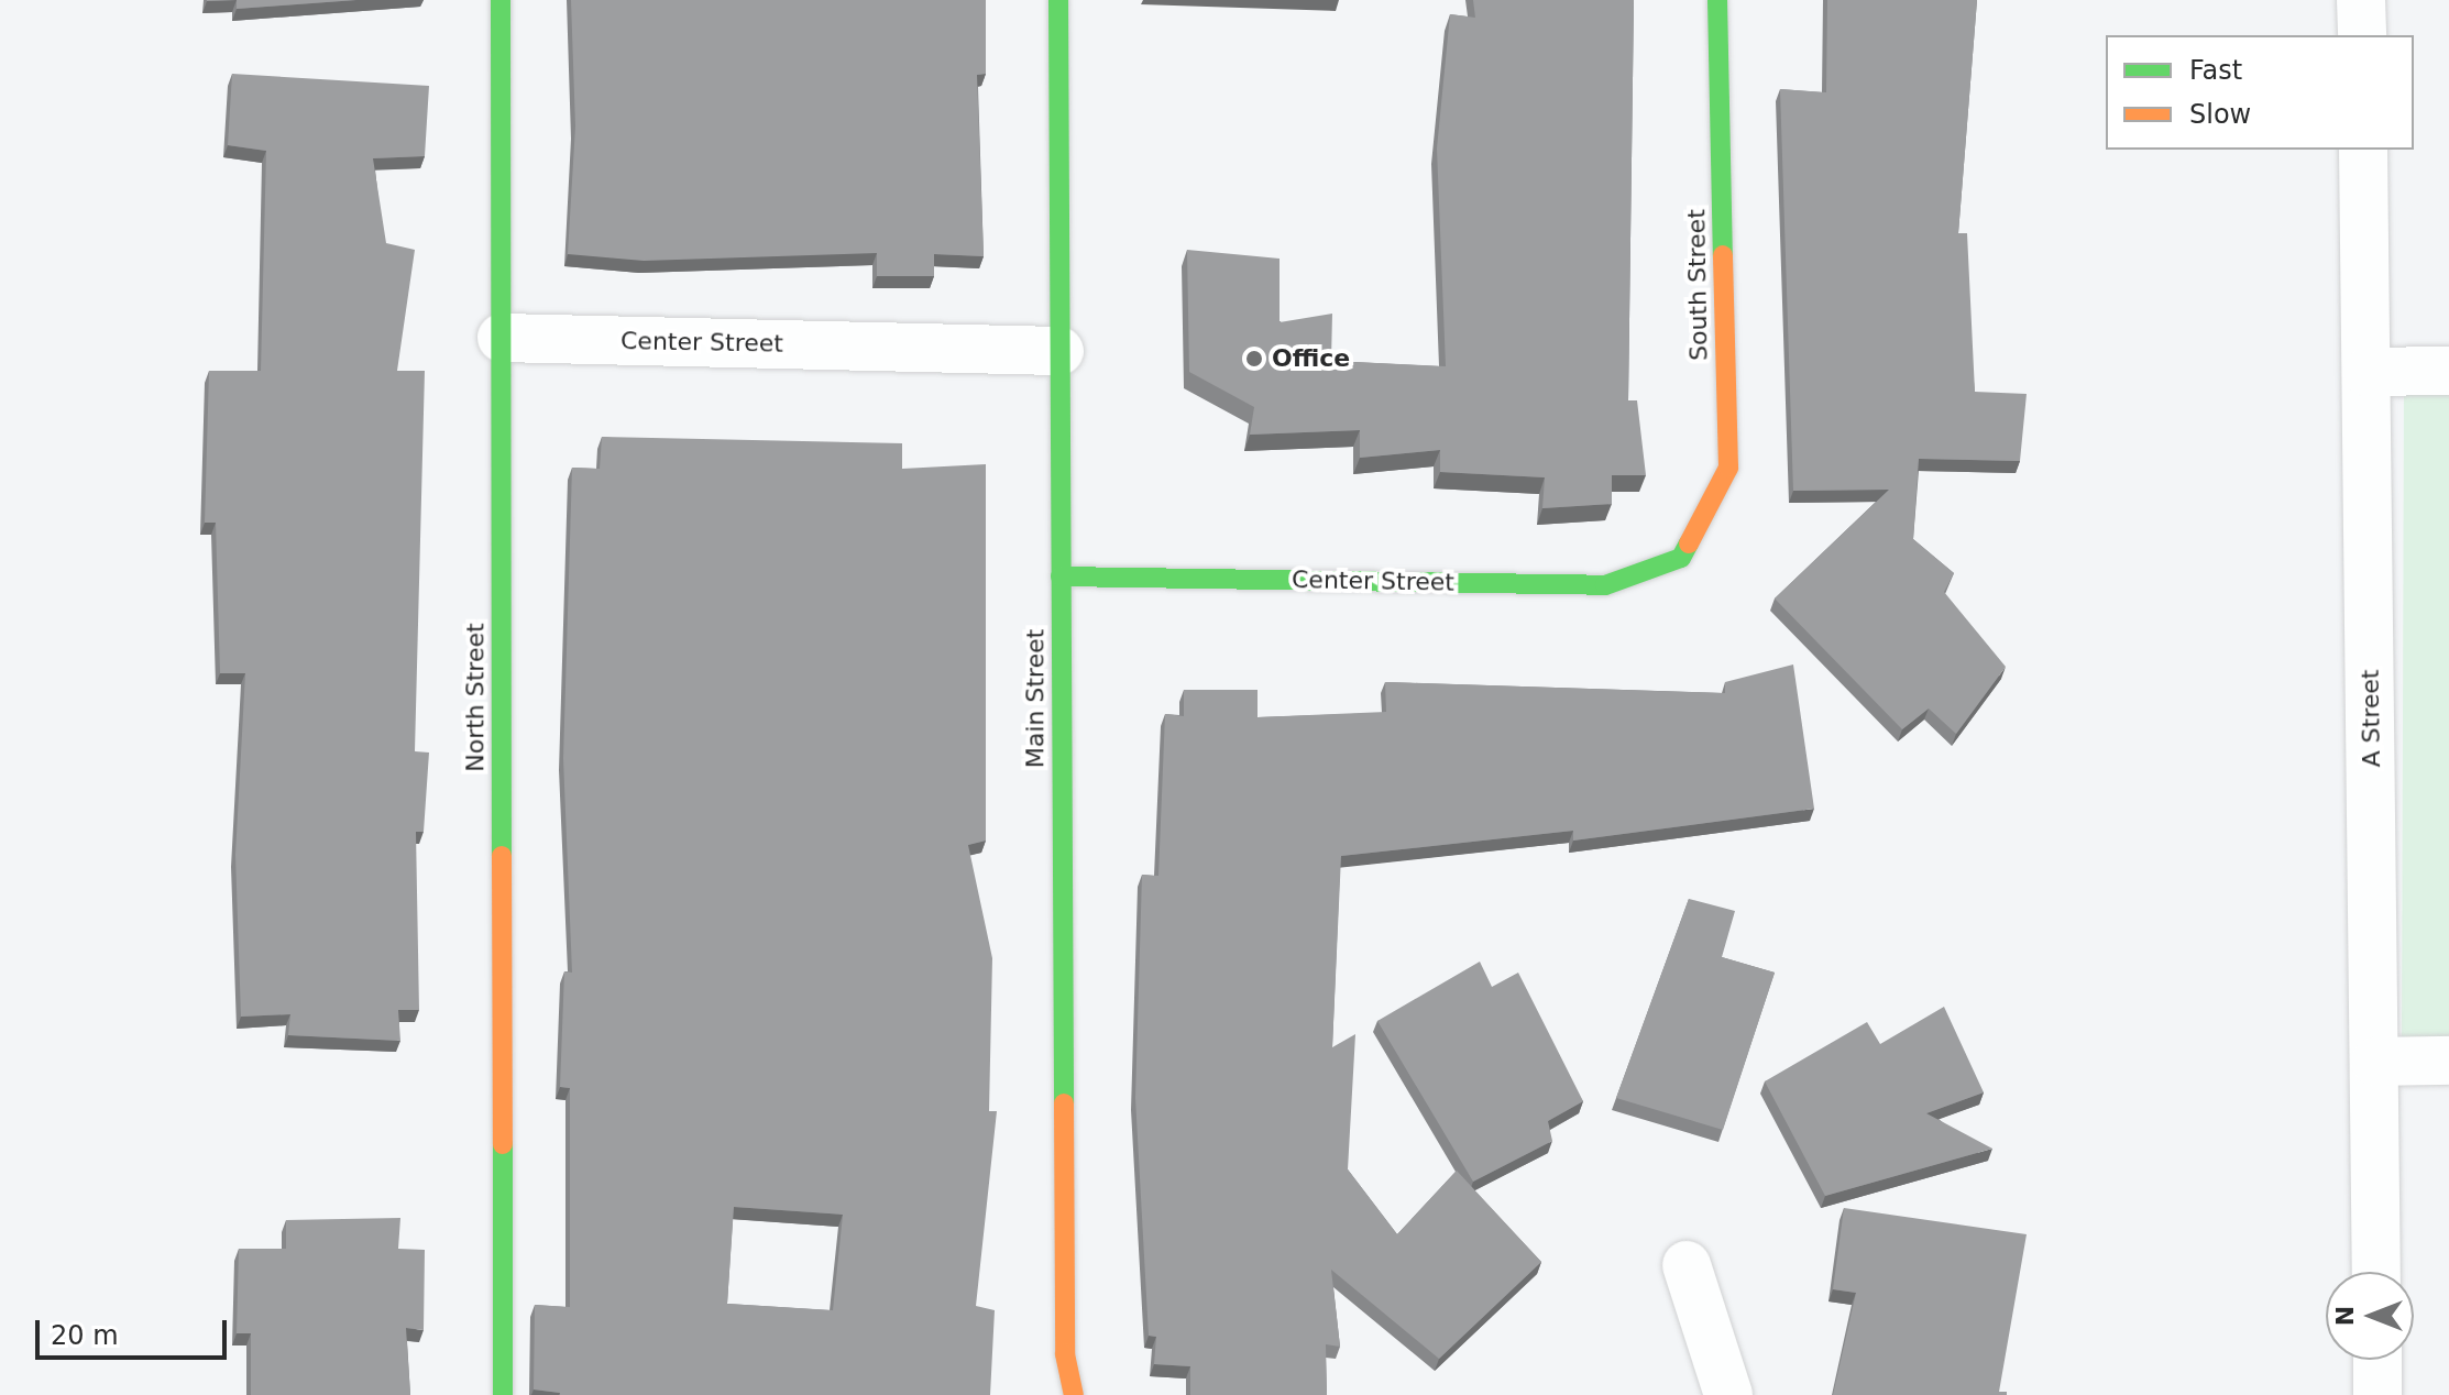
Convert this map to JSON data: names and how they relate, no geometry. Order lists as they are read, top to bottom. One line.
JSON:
{"streets":{"street":["South Street","Center Street","North Street","Main Street","A Street"]},"crossings":[["South Street","Center Street"],["Center Street","North Street"],["Center Street","Main Street"]],"places":["Office"],"legend":["Fast","Slow"],"scale_bar":"20 m","north":"left"}
